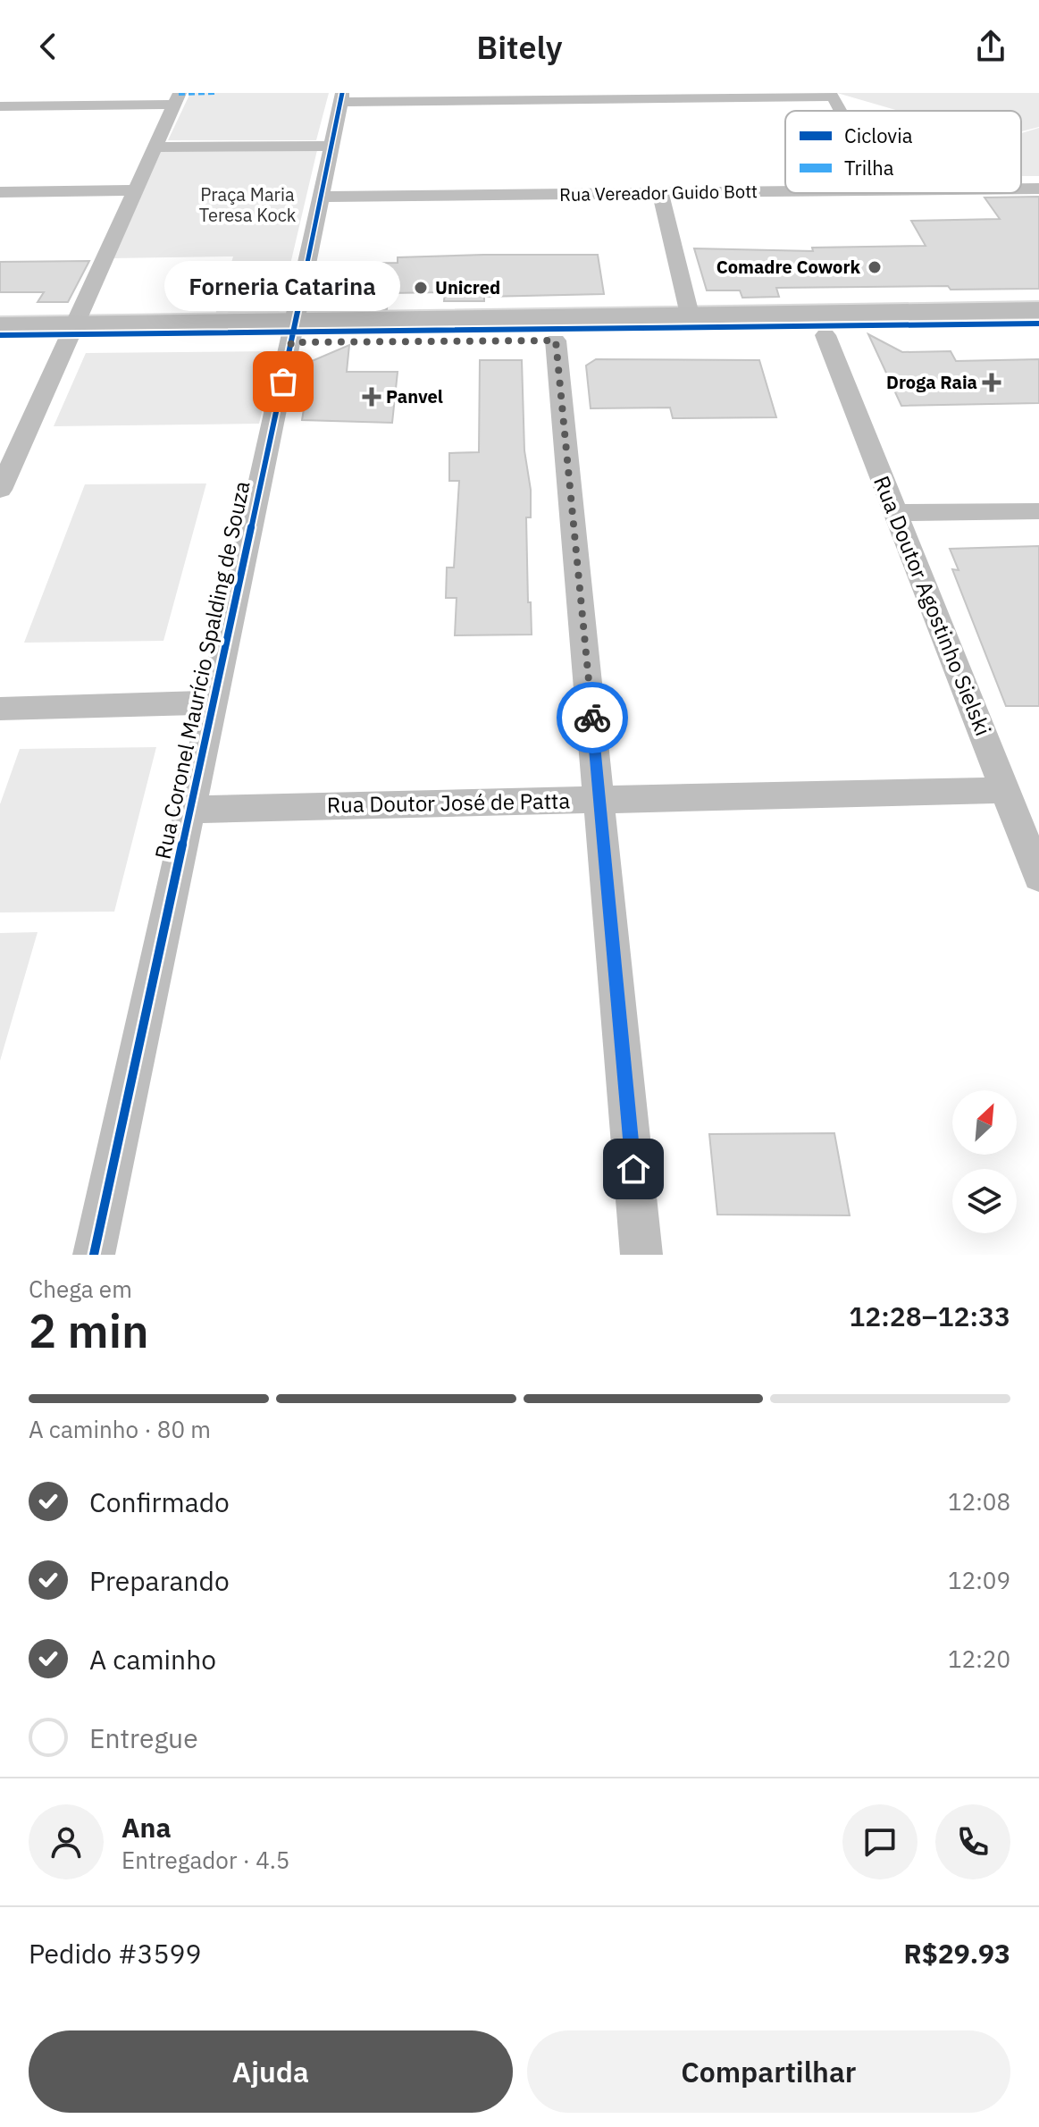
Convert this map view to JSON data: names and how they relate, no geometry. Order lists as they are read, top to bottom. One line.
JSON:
{"streets":{"street":["Rua Vereador Guido Bott","Rua Doutor Agostinho Sielski","Rua Coronel Maurício Spalding de Souza","Rua Doutor José de Patta"]},"crossings":[["Rua Vereador Guido Bott","Rua Coronel Maurício Spalding de Souza"],["Rua Doutor Agostinho Sielski","Rua Doutor José de Patta"],["Rua Coronel Maurício Spalding de Souza","Rua Doutor José de Patta"]],"parks":["Praça Maria Teresa Kock"],"places":{"other":["Comadre Cowork","Unicred","Forneria Catarina"],"health":["Droga Raia","Panvel"]},"legend":["Ciclovia","Trilha"],"north":"top right","page":{"header":"Bitely","bubble":"Forneria Catarina","heading":["2 min","Chega em","12:28–12:33"],"panel":["Ana","Entregador · 4.5","Pedido #3599","R$29.93"],"bar":"A caminho · 80 m","list":[["Confirmado","12:08"],["Preparando","12:09"],["A caminho","12:20"],"Entregue"],"buttons":["Ajuda","Compartilhar"]}}
